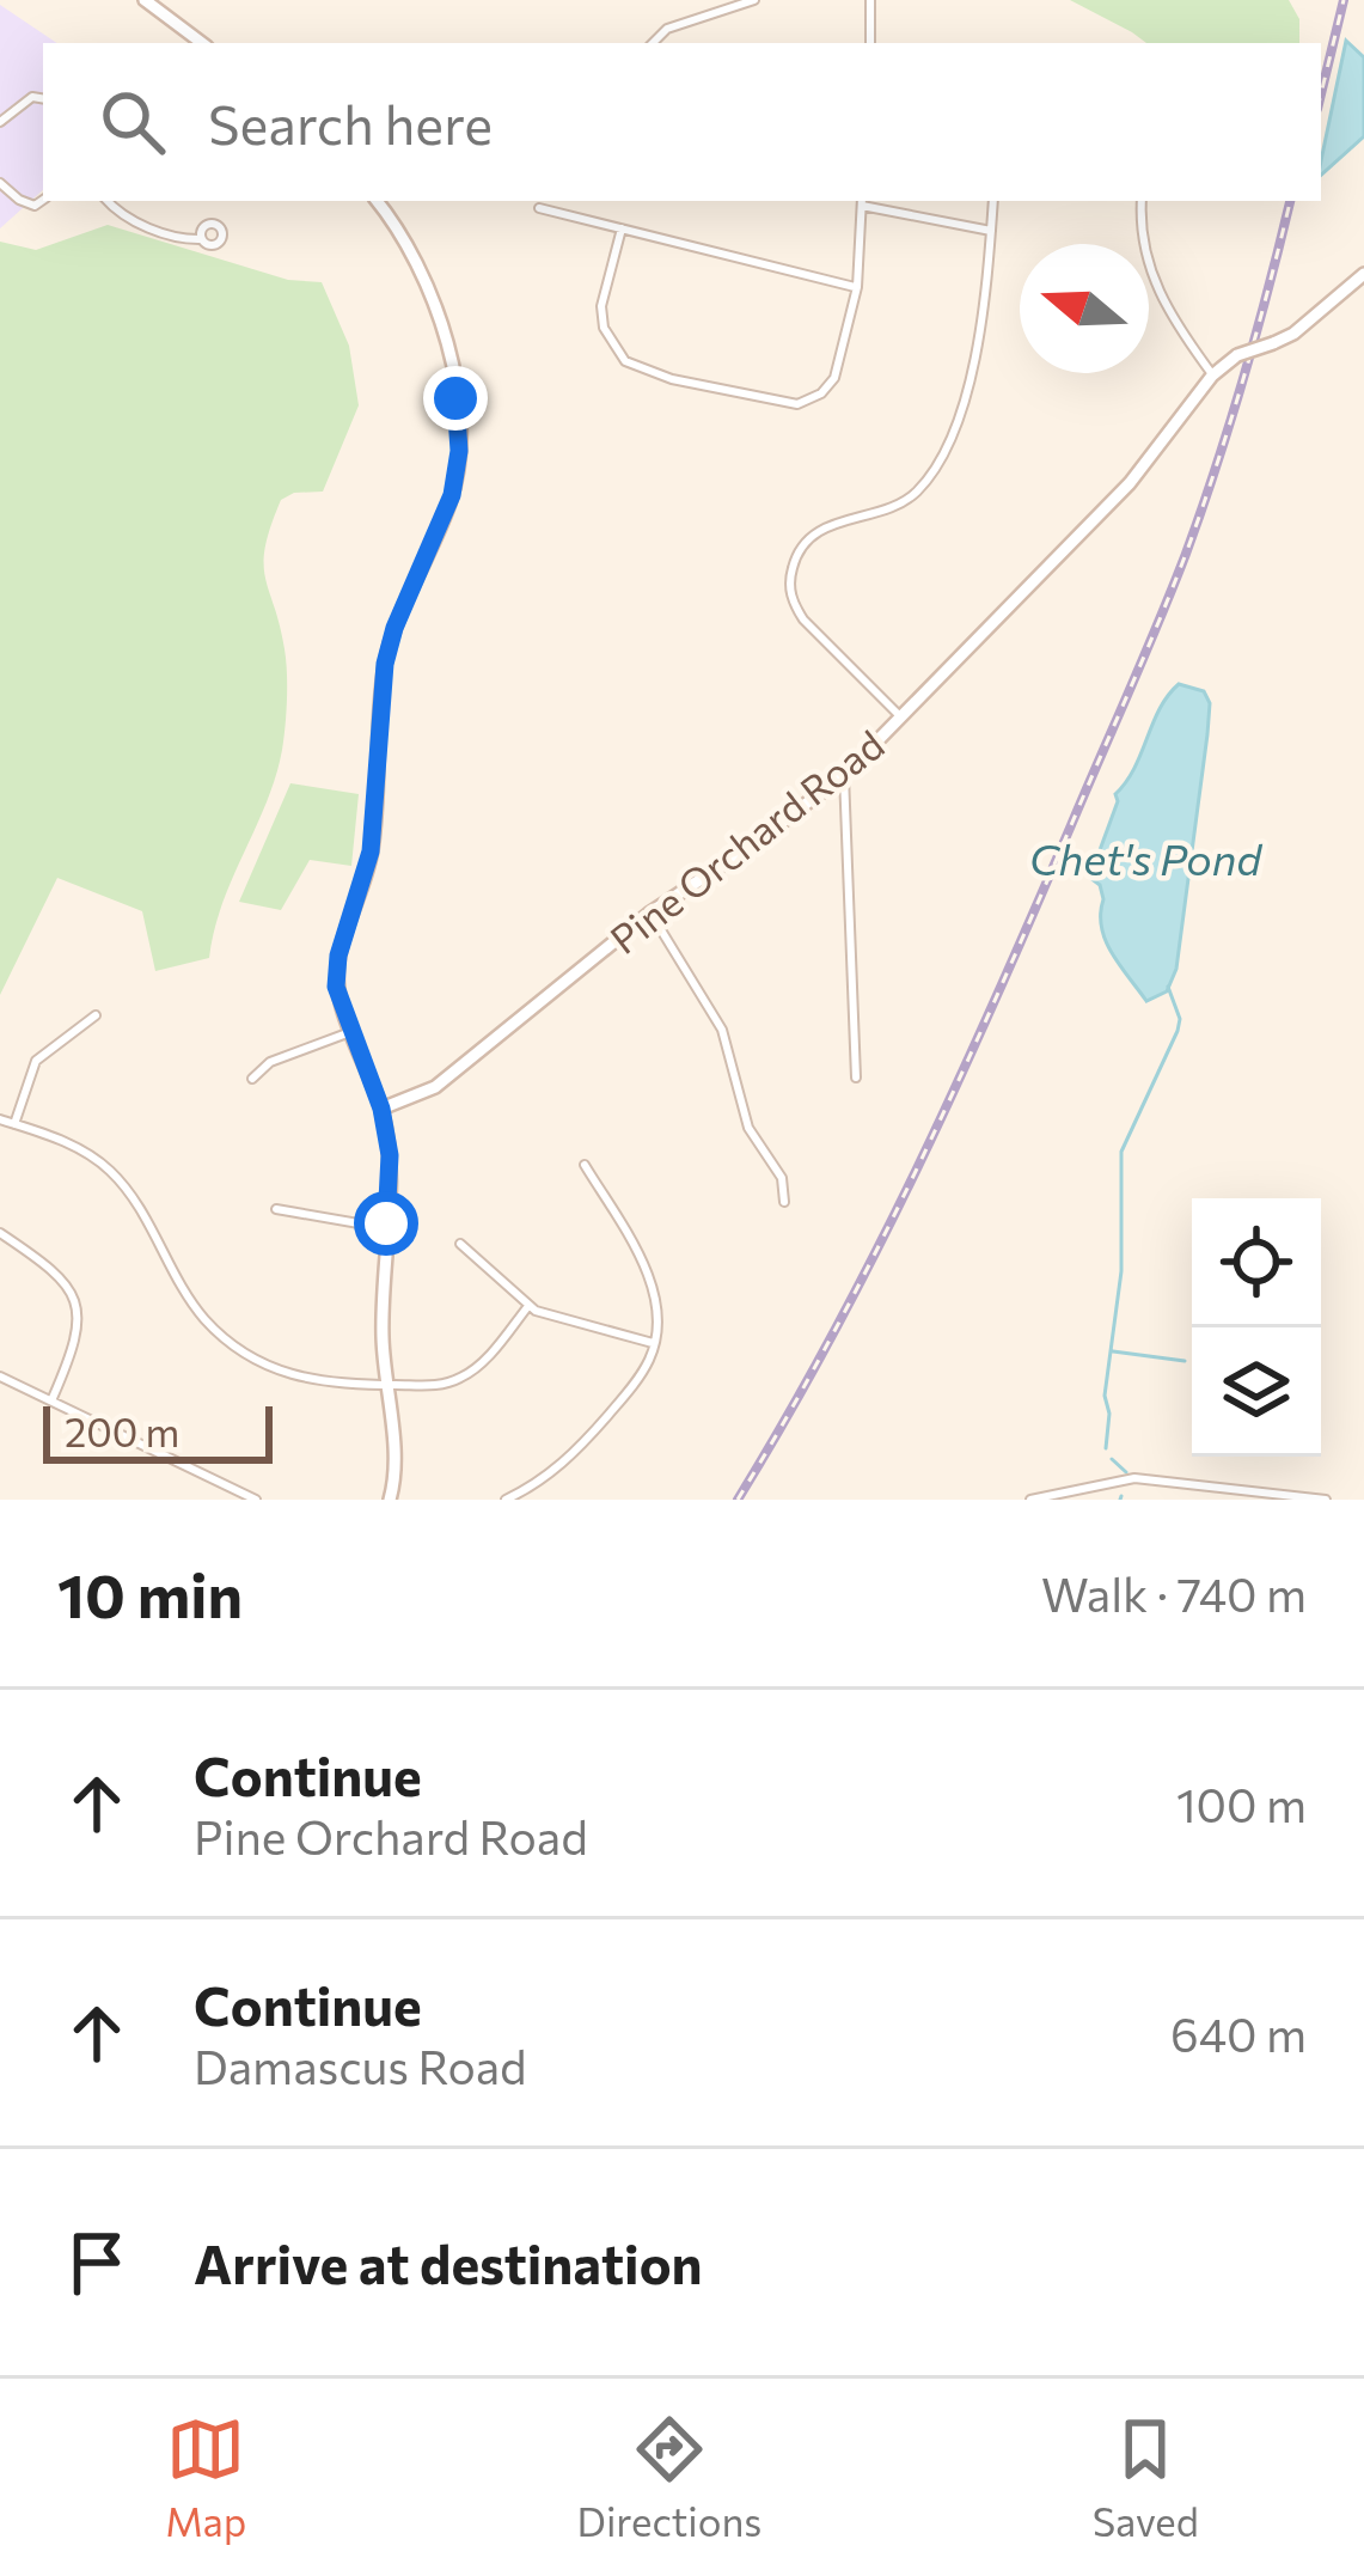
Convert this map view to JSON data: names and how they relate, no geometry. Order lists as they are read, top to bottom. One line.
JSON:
{"streets":{"street":["Pine Orchard Road"]},"water":["Chet's Pond"],"scale_bar":"200 m","north":"left","page":{"search":"Search here","scale":"200 m","heading":["10 min","Walk · 740 m"],"list":[["Continue","Pine Orchard Road","100 m"],["Continue","Damascus Road","640 m"],"Arrive at destination"],"nav":["Map","Directions","Saved"]}}
